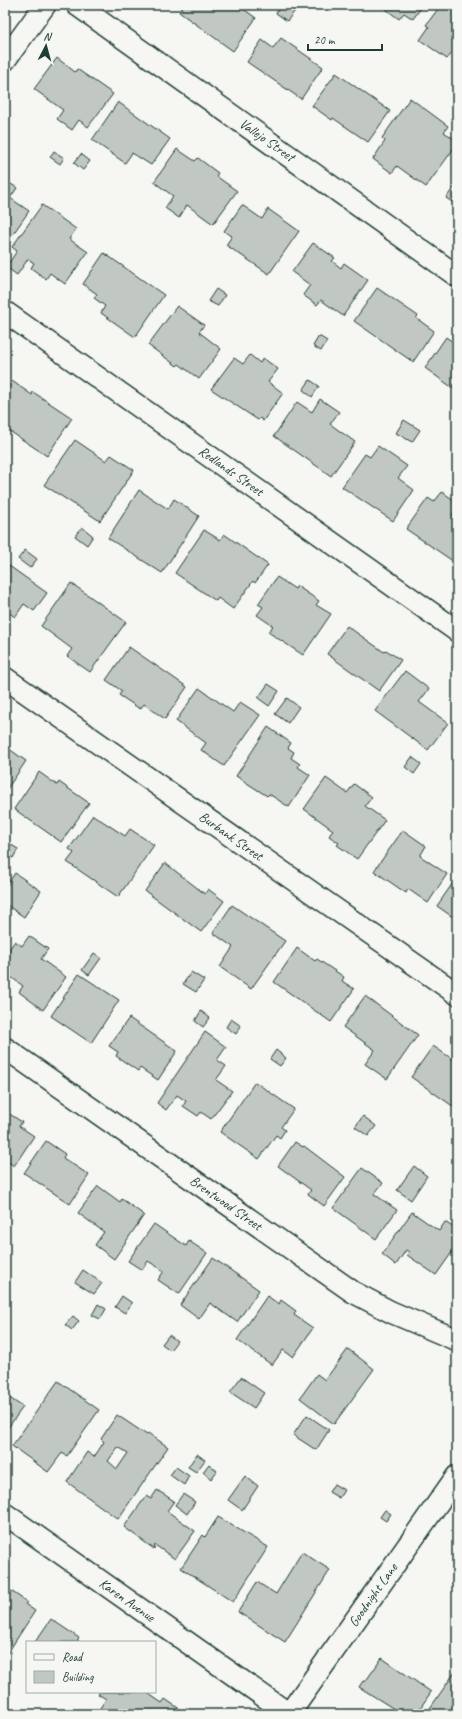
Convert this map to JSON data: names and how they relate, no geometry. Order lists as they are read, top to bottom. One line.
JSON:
{"streets":{"street":["Vallejo Street","Redlands Street","Burbank Street","Brentwood Street","Goodnight Lane","Karen Avenue"]},"crossings":[["Goodnight Lane","Karen Avenue"]],"legend":["Road","Building"],"scale_bar":"20 m","north":"top"}
